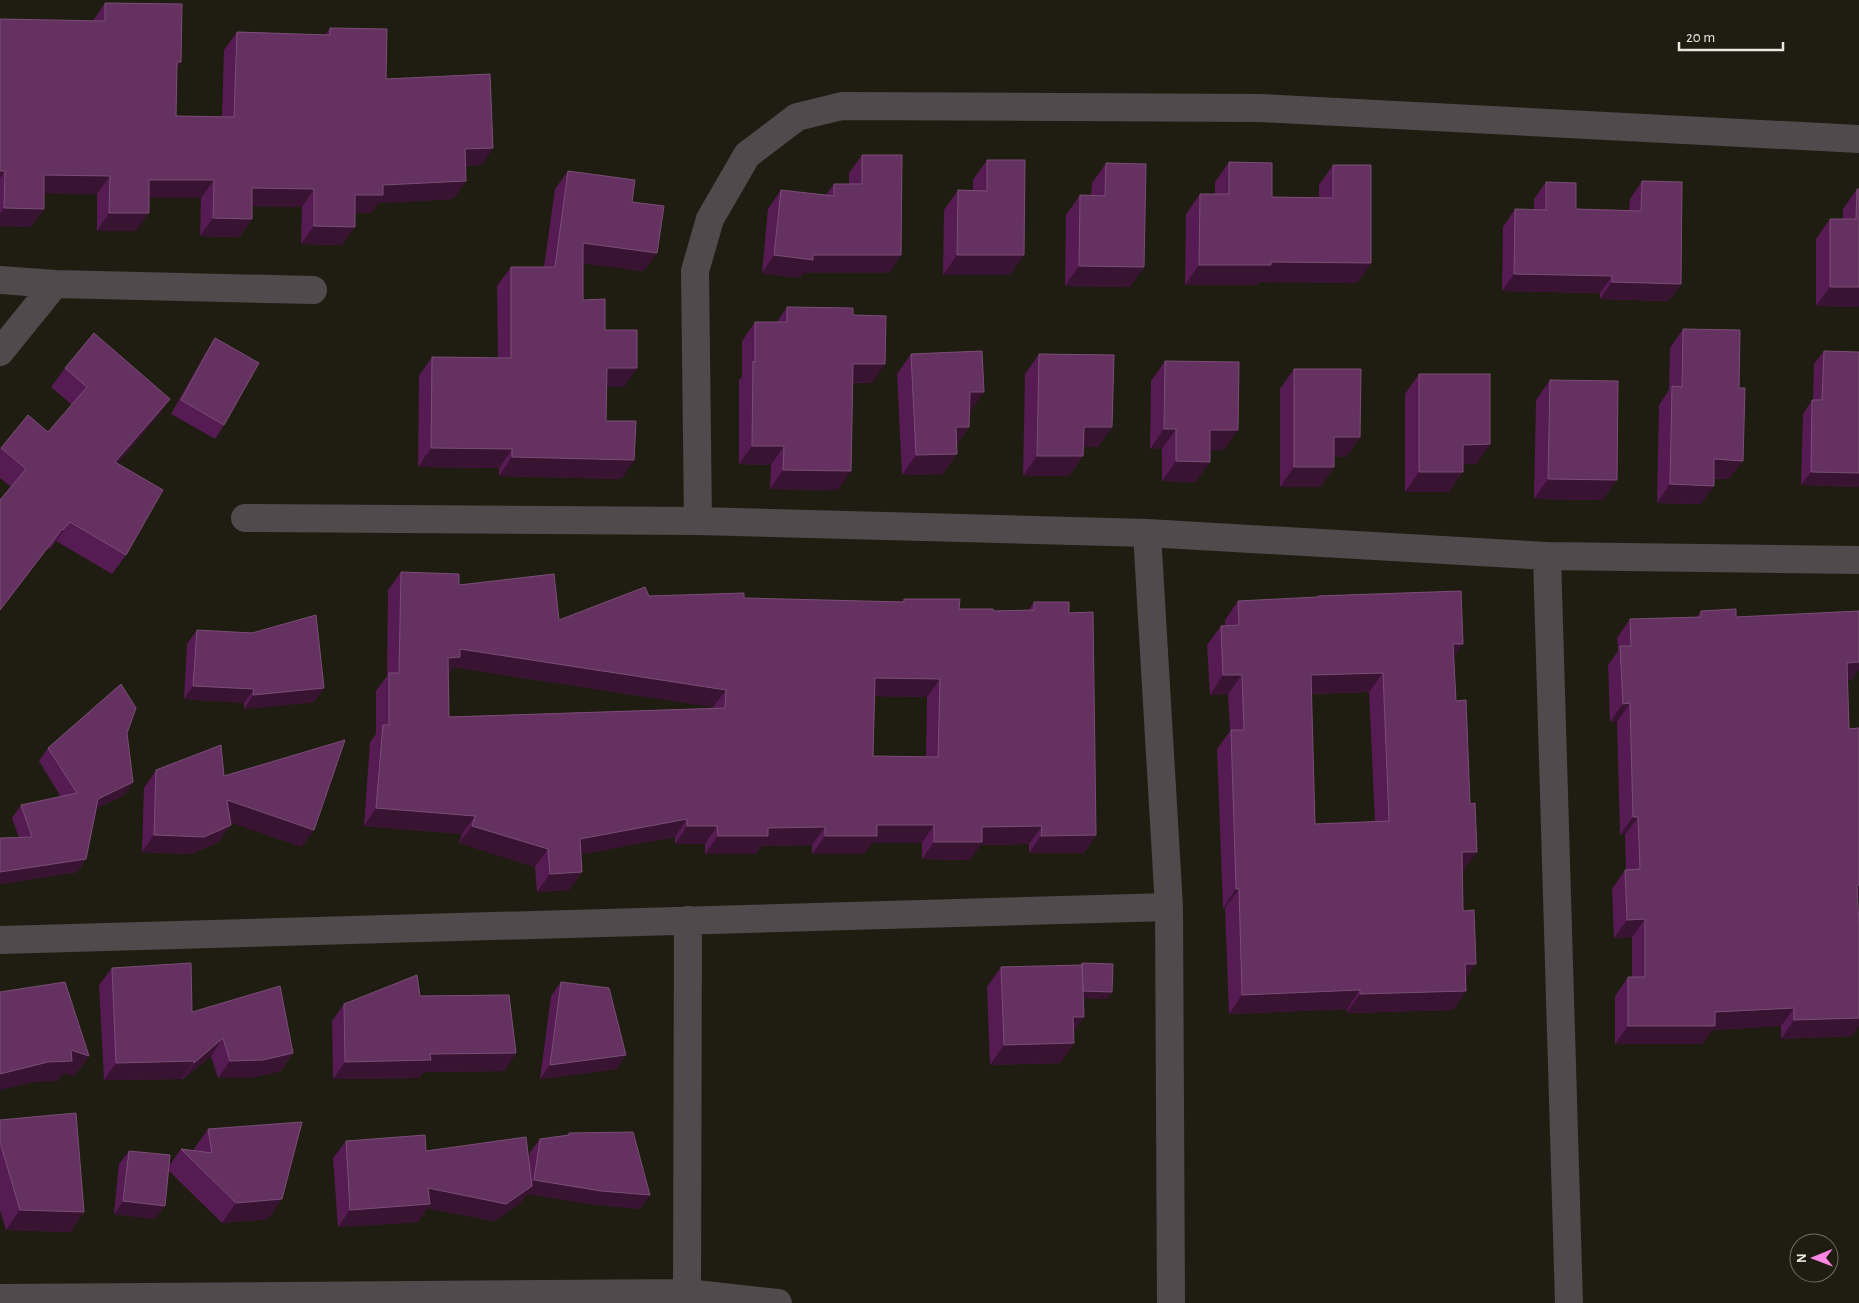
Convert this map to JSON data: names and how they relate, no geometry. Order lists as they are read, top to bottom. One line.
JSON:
{"scale_bar":"20 m","north":"left"}
